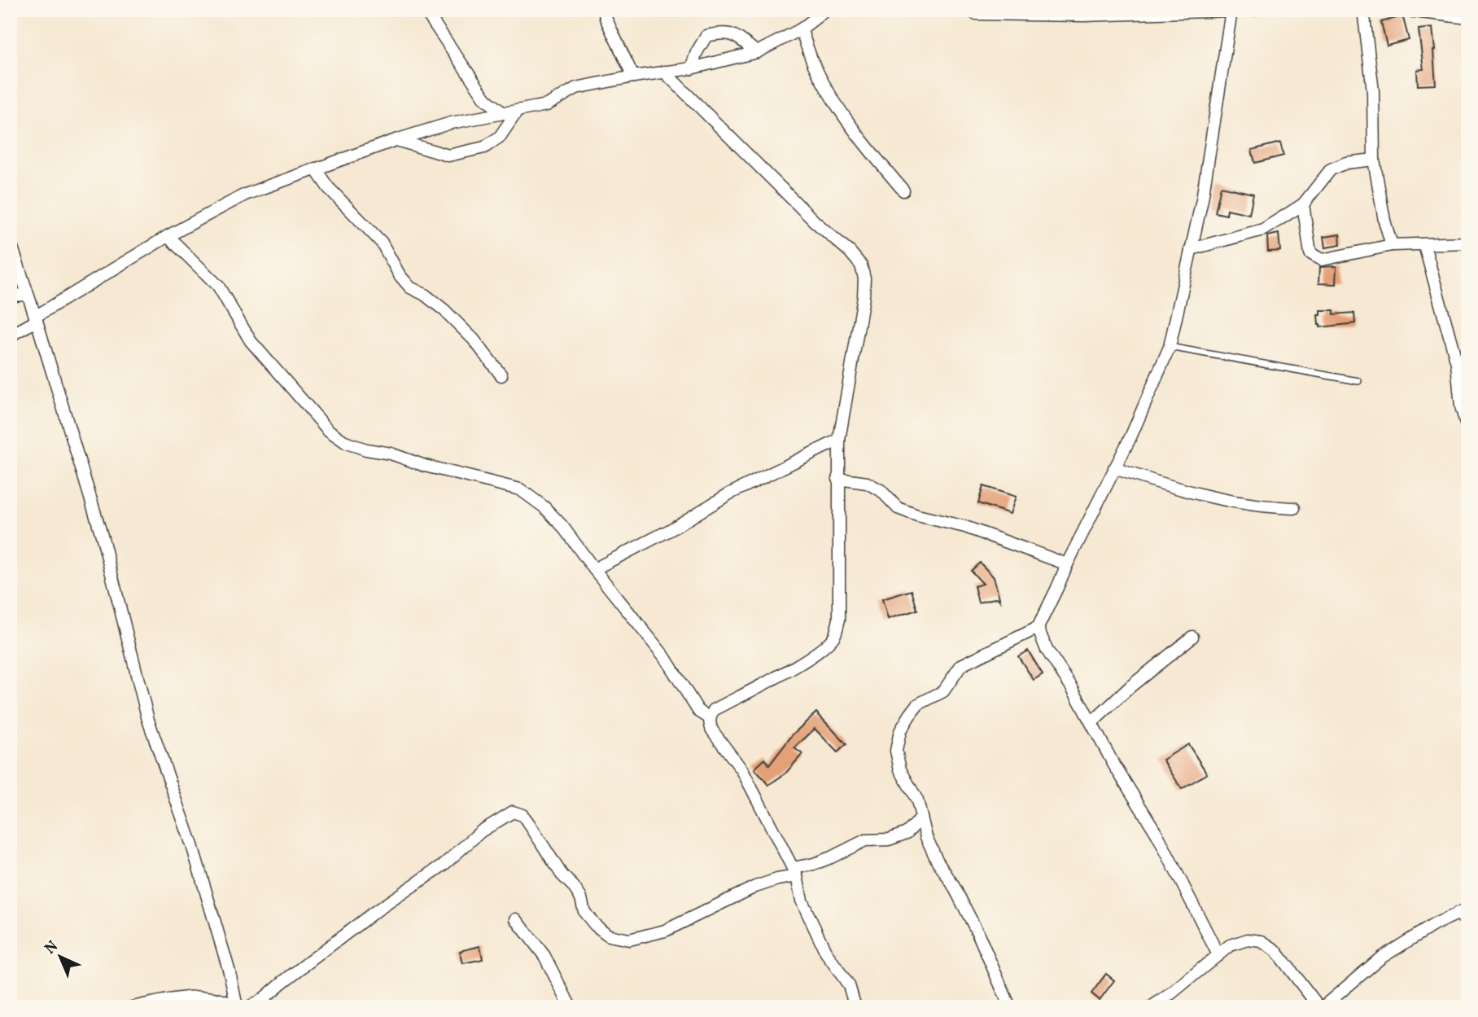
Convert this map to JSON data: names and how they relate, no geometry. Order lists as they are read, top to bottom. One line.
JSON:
{"north":"top left"}
